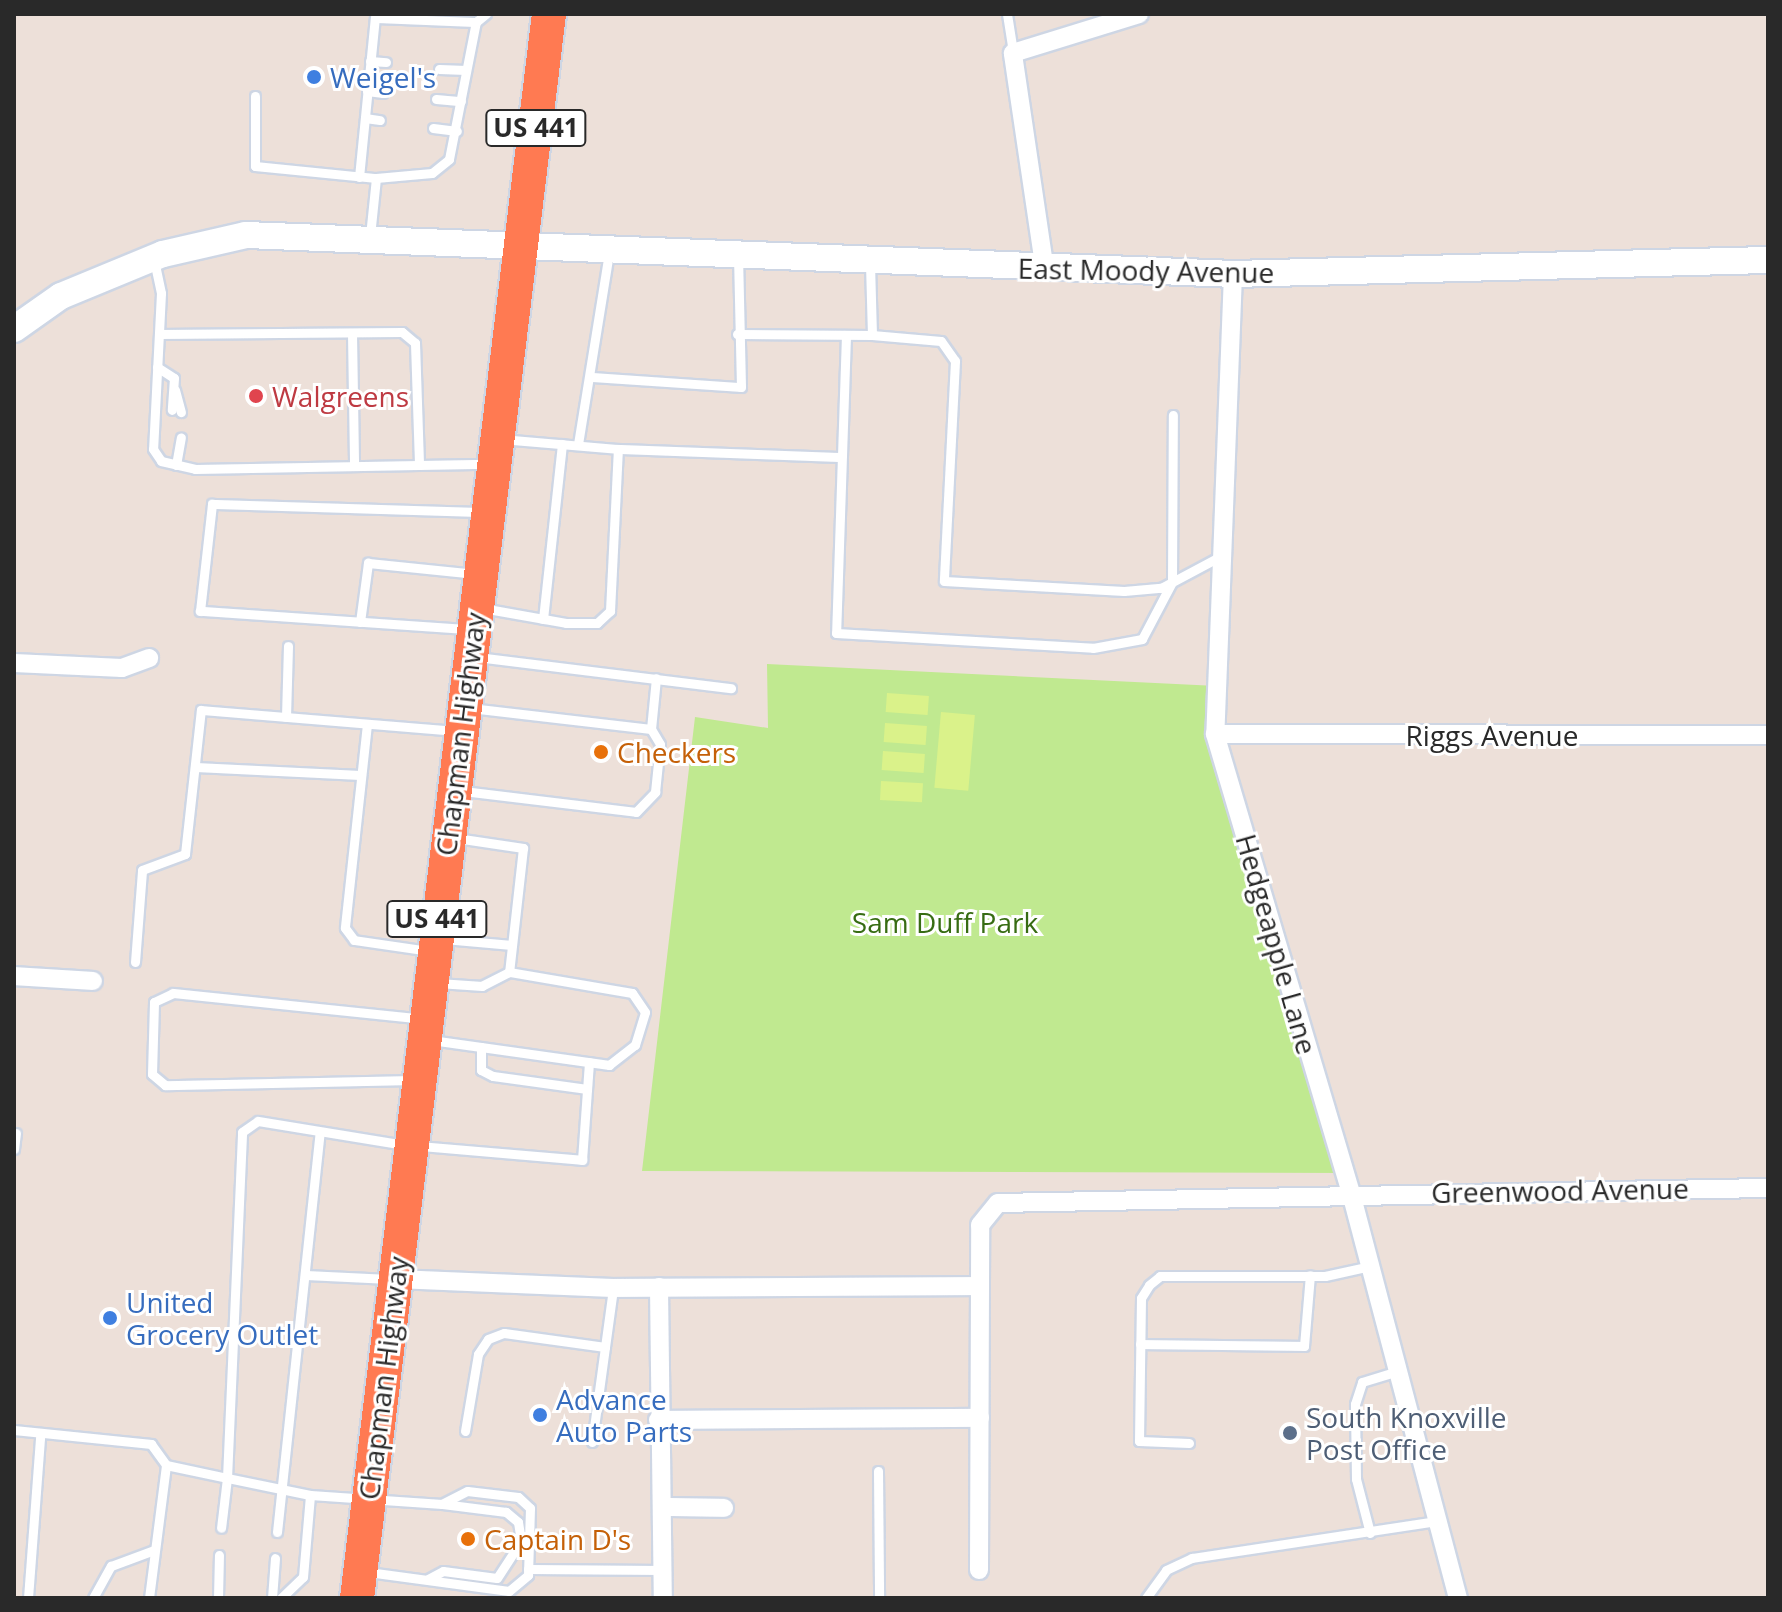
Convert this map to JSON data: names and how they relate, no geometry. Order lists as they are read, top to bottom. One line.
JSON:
{"streets":{"highway":["US 441","Chapman Highway"],"main road":["East Moody Avenue"],"street":["Riggs Avenue","Hedgeapple Lane","Greenwood Avenue"]},"crossings":[["East Moody Avenue","Chapman Highway"],["East Moody Avenue","Hedgeapple Lane"],["Riggs Avenue","Hedgeapple Lane"],["Hedgeapple Lane","Greenwood Avenue"]],"parks":["Sam Duff Park"],"places":["Weigel's","Walgreens","Checkers","United Grocery Outlet","Advance Auto Parts","South Knoxville Post Office","Captain D's"]}
